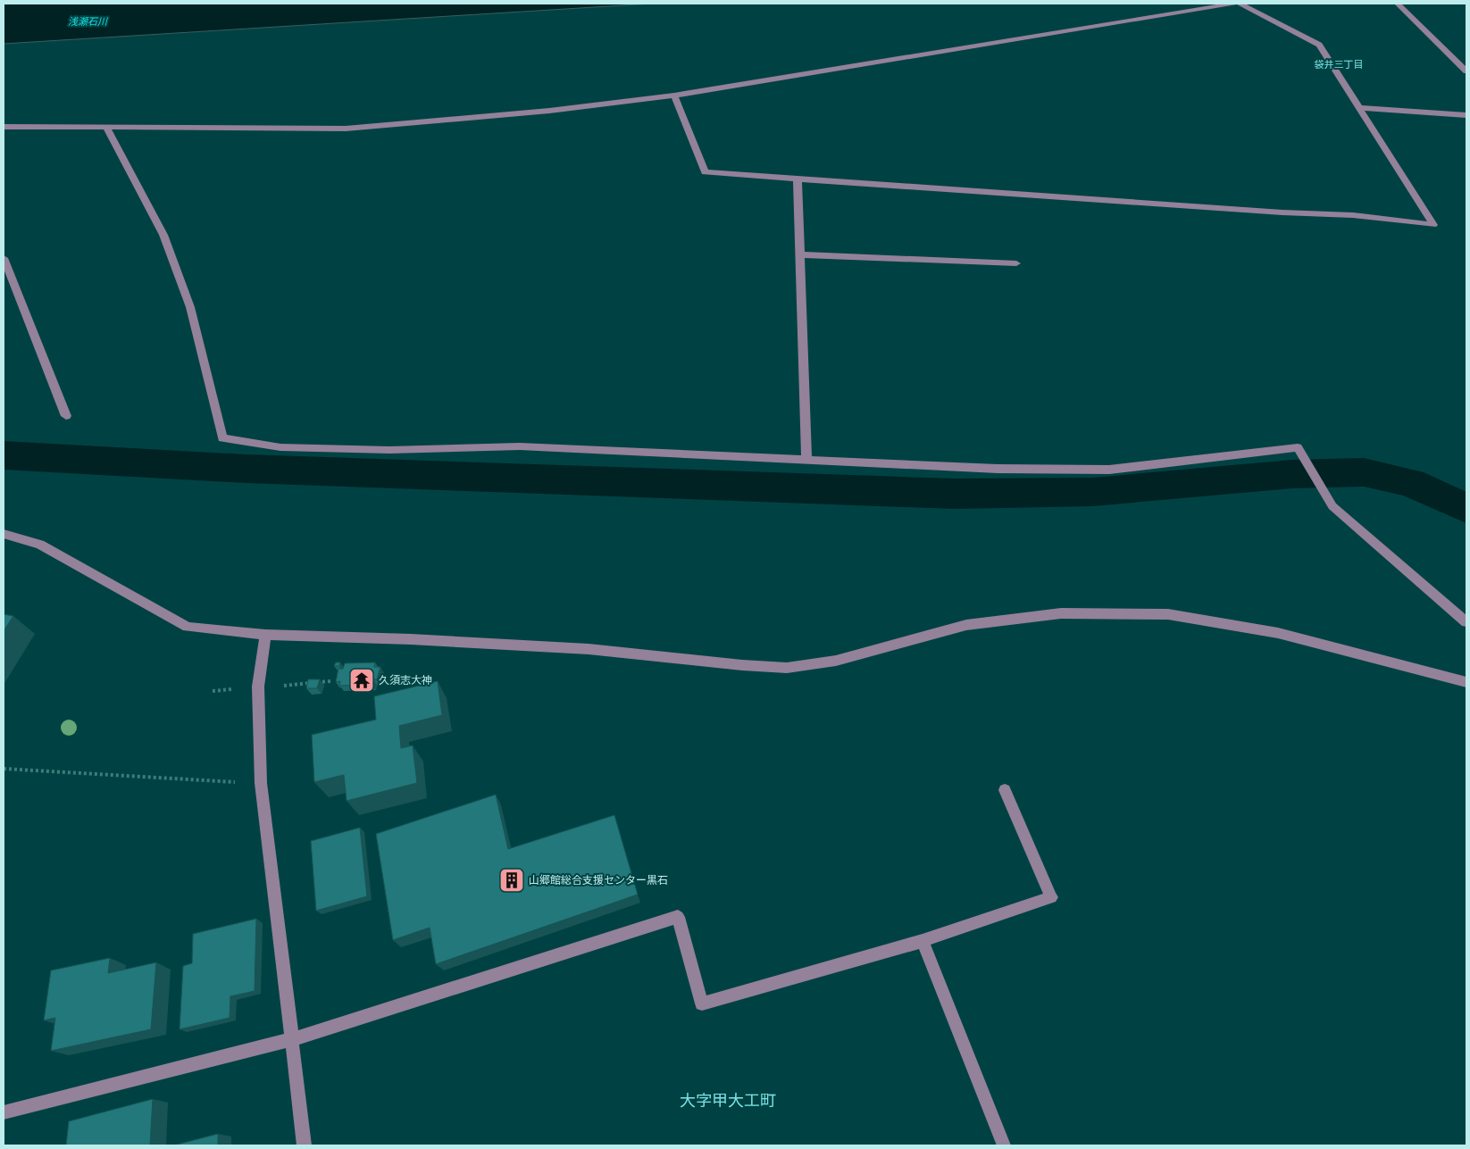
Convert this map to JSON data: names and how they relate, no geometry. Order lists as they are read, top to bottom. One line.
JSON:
{"districts":["袋井三丁目","大字甲大工町"],"water":["浅瀬石川"],"places":{"temple":["久須志大神"],"building":["山郷館総合支援センター黒石"]}}
